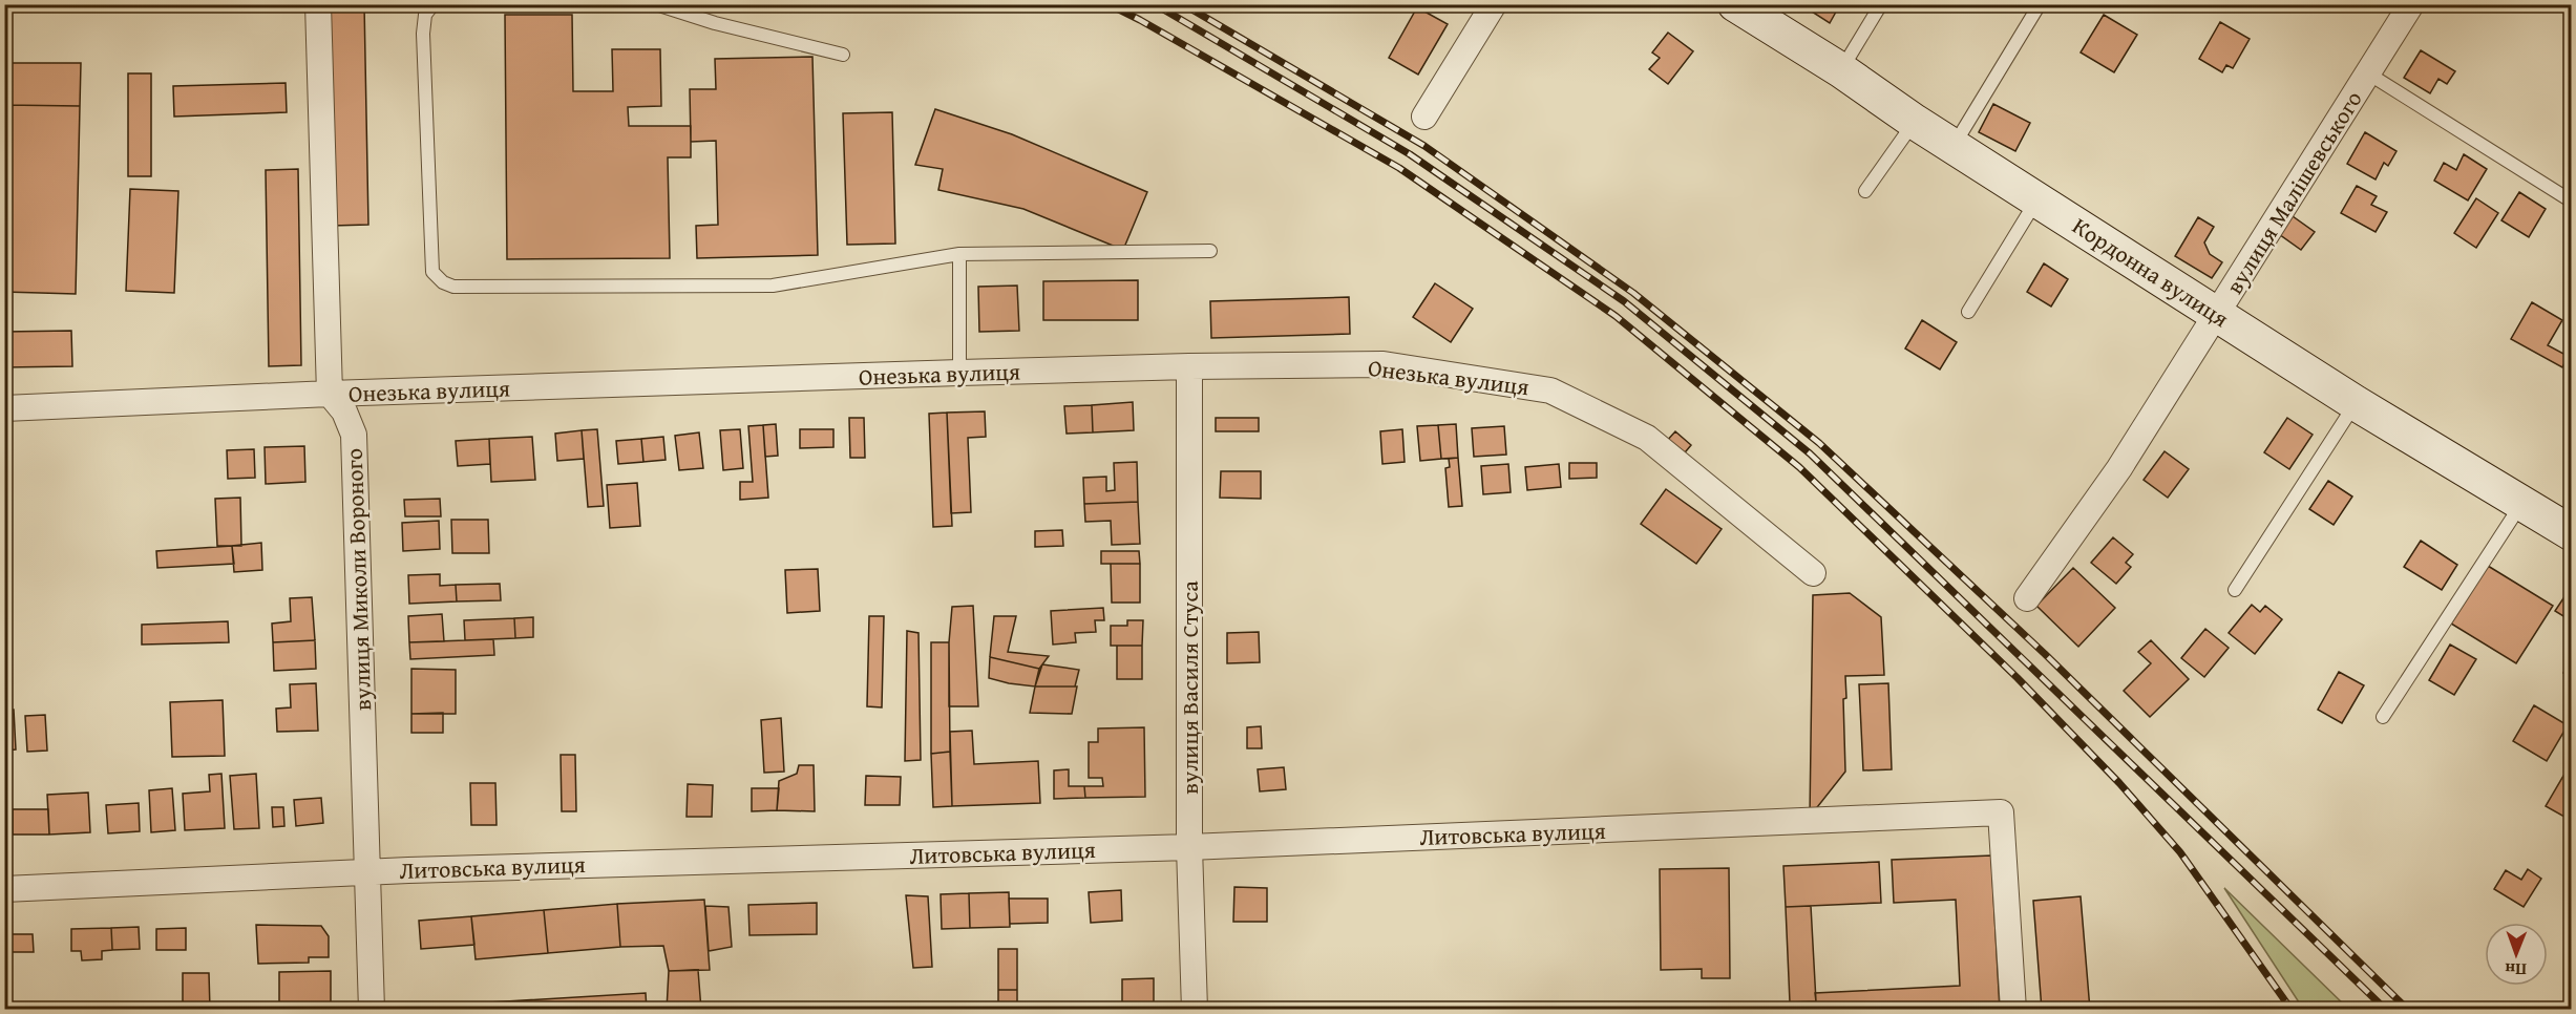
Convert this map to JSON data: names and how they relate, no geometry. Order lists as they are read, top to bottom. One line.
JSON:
{"streets":{"main road":["Кордонна вулиця"],"street":["вулиця Малішевського","Онезька вулиця","вулиця Миколи Вороного","вулиця Василя Стуса","Литовська вулиця"]},"crossings":[["вулиця Малішевського","Кордонна вулиця"],["Онезька вулиця","вулиця Миколи Вороного"],["Онезька вулиця","вулиця Василя Стуса"],["вулиця Миколи Вороного","Литовська вулиця"],["вулиця Василя Стуса","Литовська вулиця"]],"north":"bottom"}
